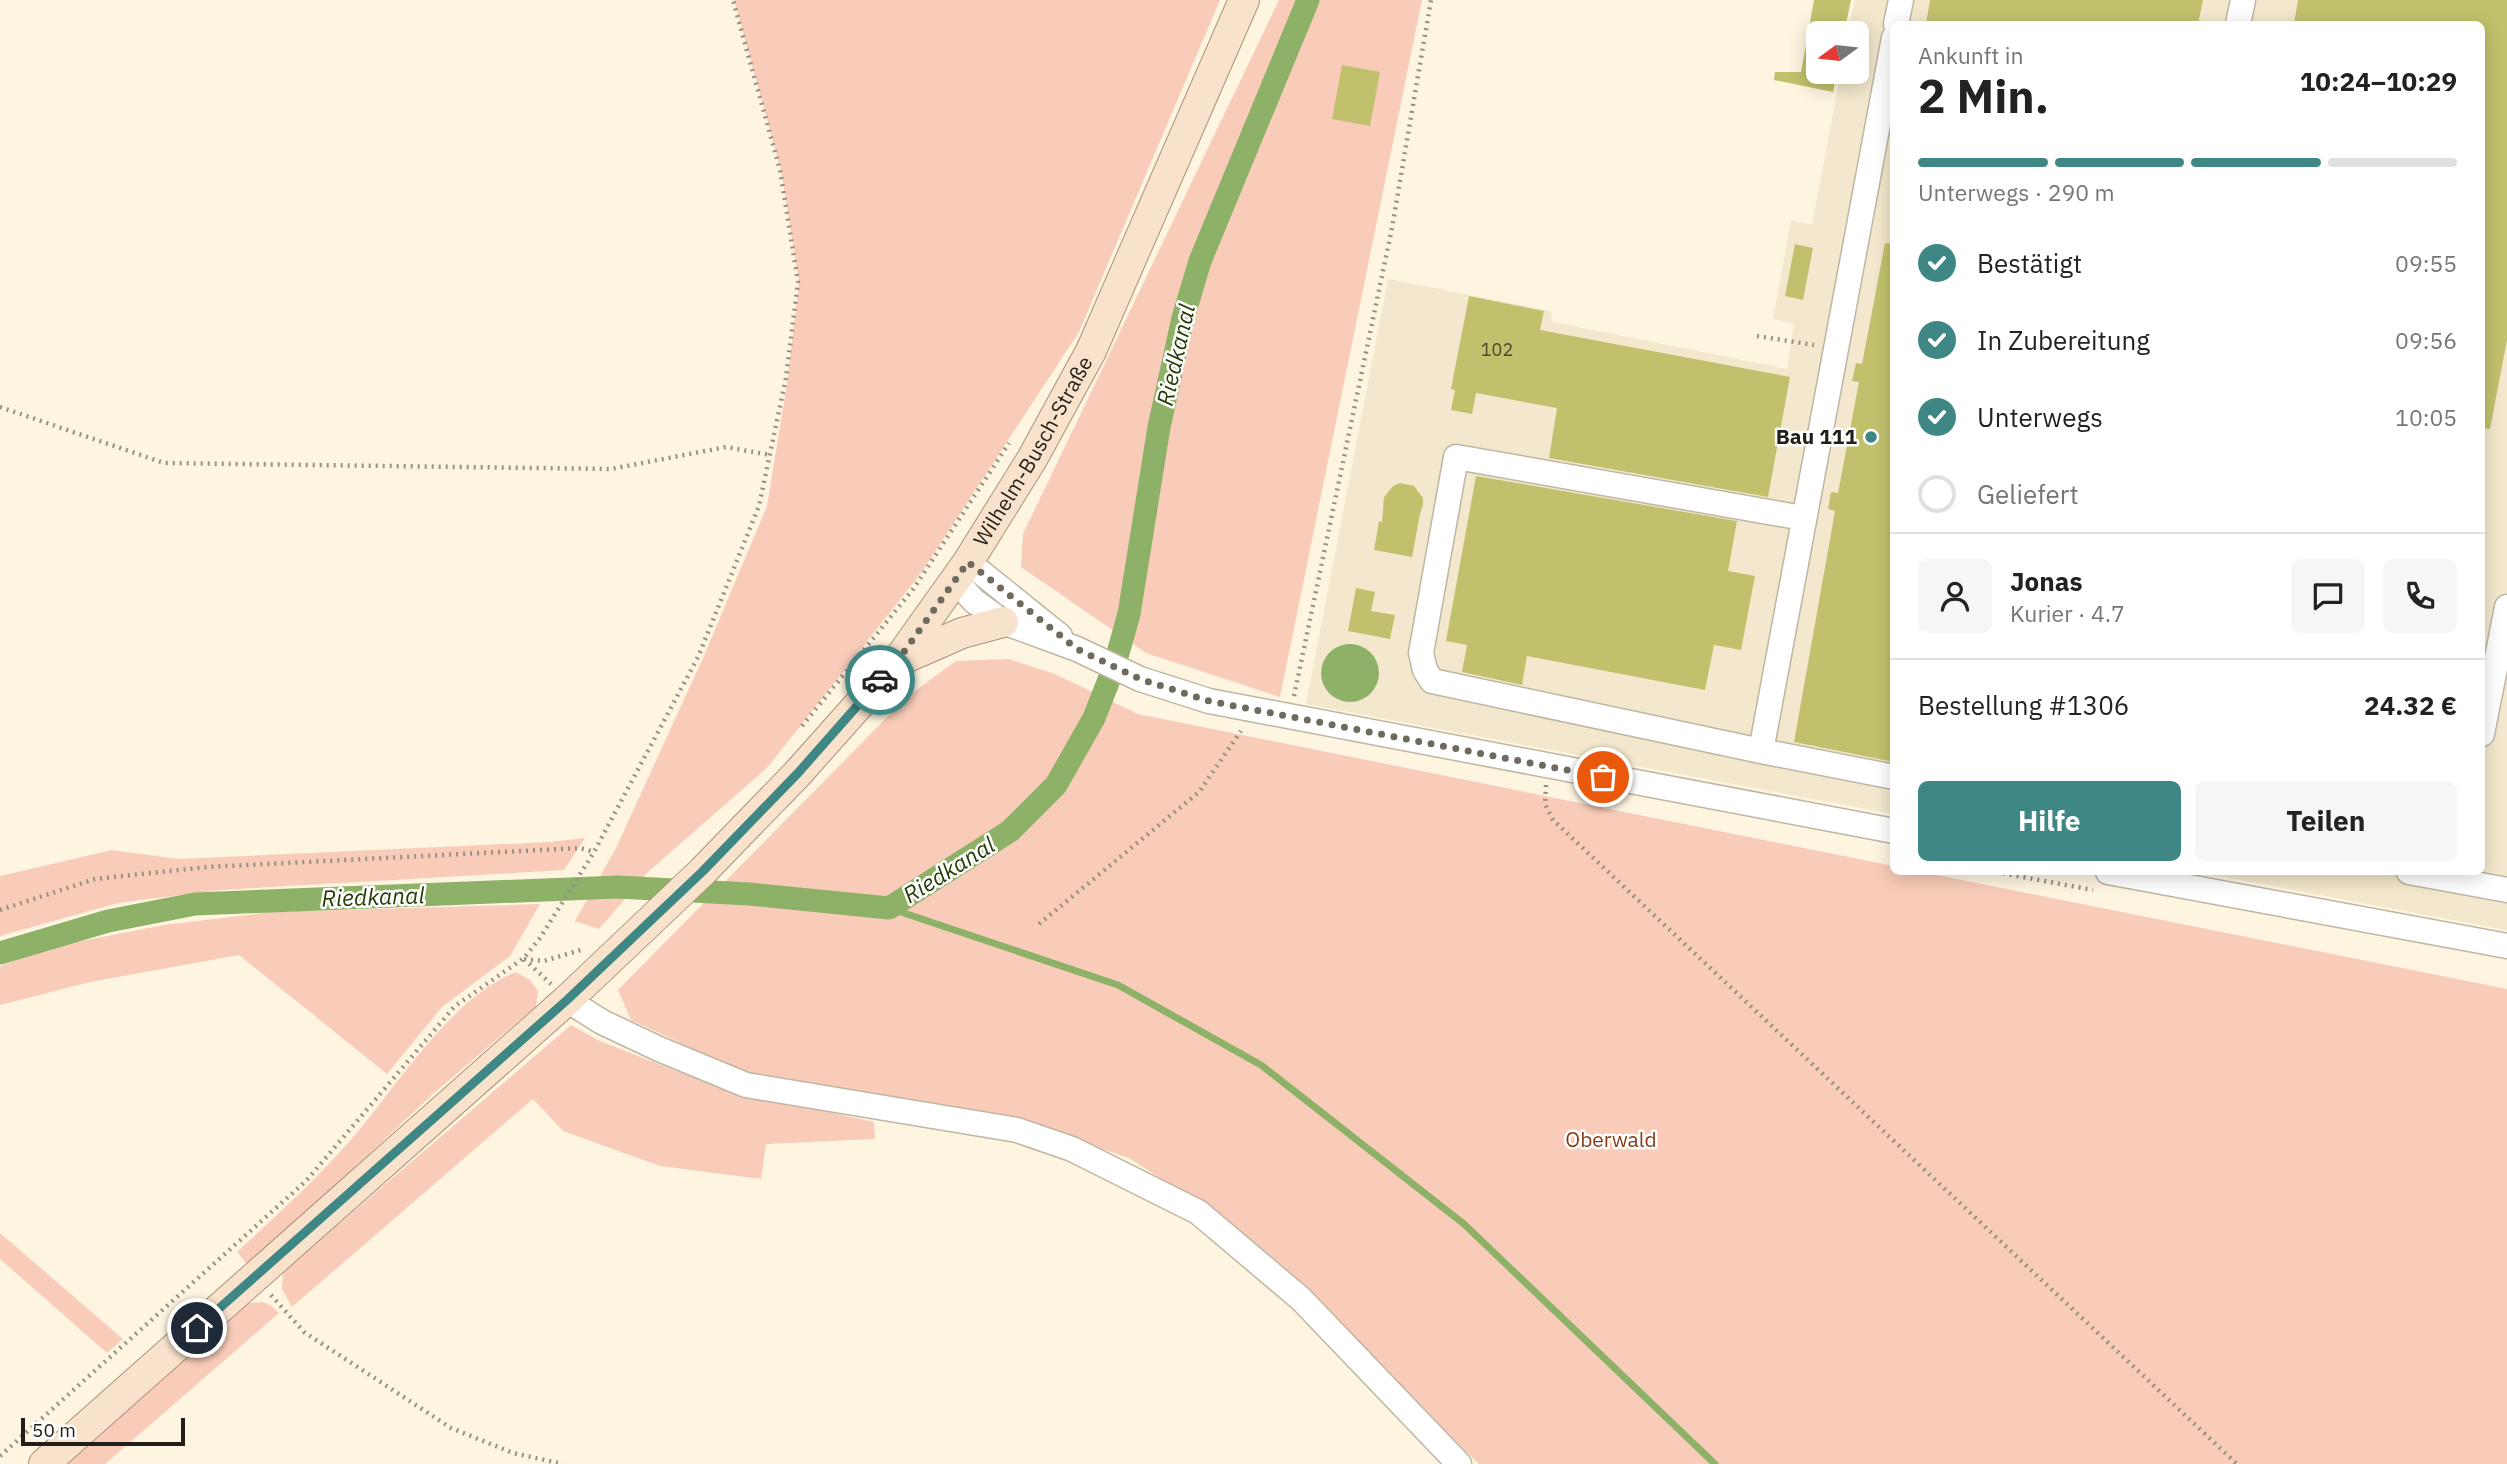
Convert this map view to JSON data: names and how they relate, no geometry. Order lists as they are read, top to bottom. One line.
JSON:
{"streets":{"main road":["Wilhelm-Busch-Straße"]},"water":["Riedkanal"],"parks":["Oberwald"],"places":["Bau 111"],"house_numbers":["102"],"scale_bar":"50 m","north":"left","page":{"heading":["2 Min.","Ankunft in","10:24–10:29"],"panel":["Jonas","Kurier · 4.7","Bestellung #1306","24.32 €"],"bar":"Unterwegs · 290 m","list":[["Bestätigt","09:55"],["In Zubereitung","09:56"],["Unterwegs","10:05"],"Geliefert"],"buttons":["Hilfe","Teilen"],"scale":"50 m"}}
